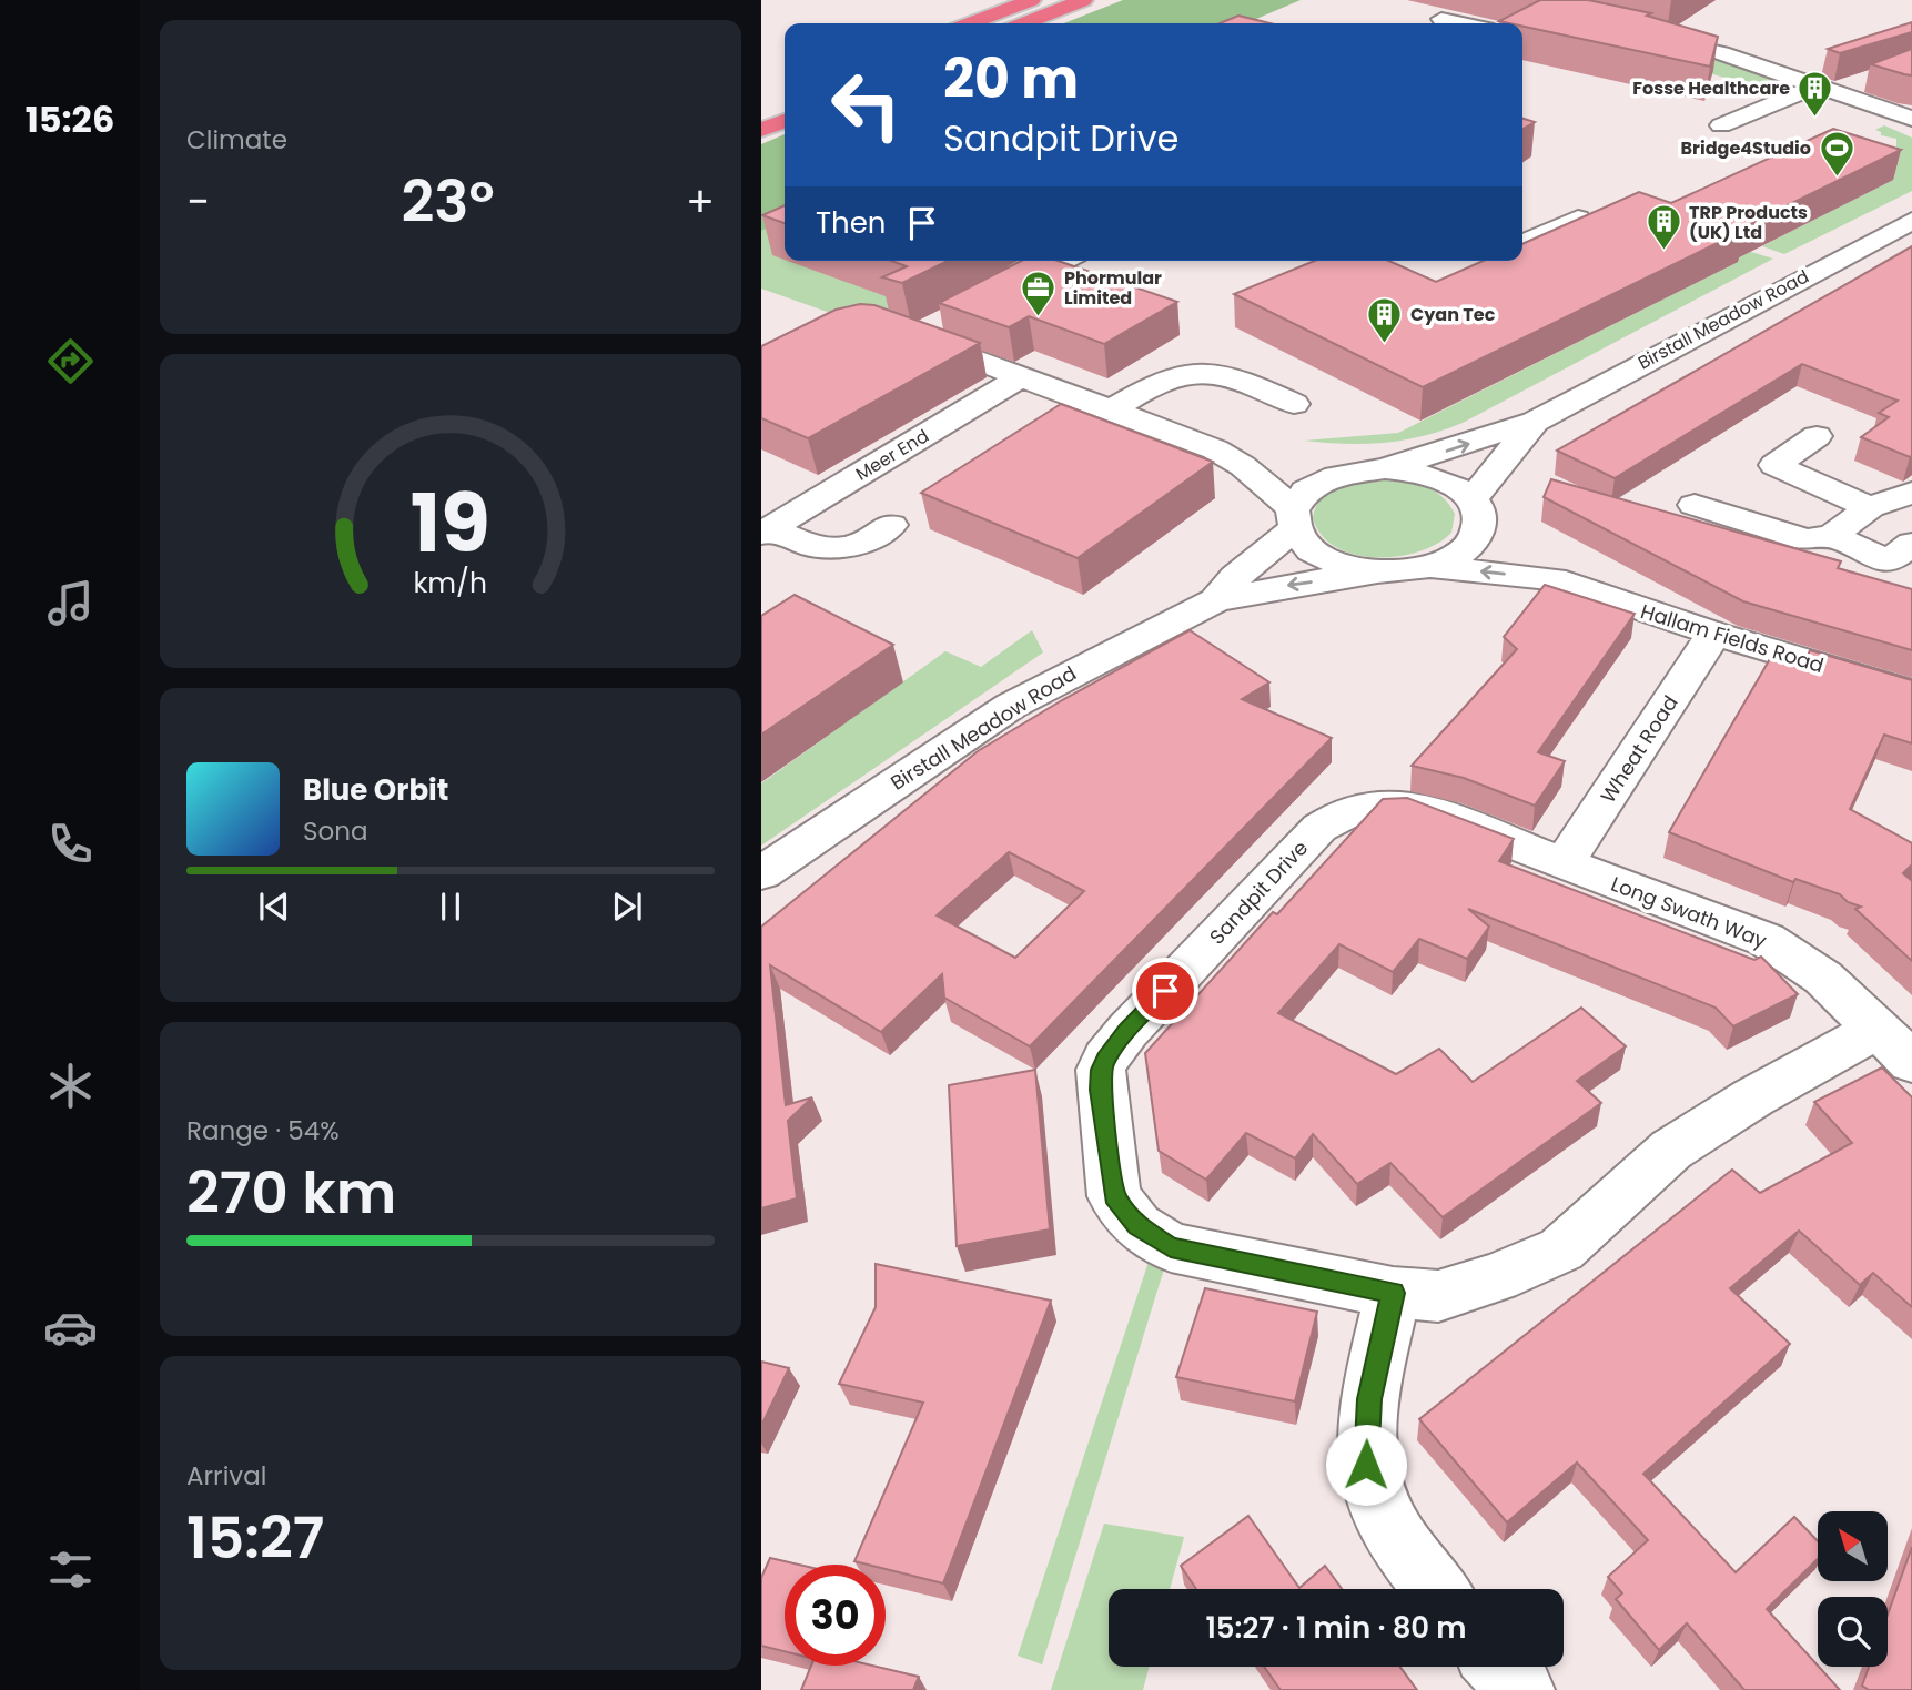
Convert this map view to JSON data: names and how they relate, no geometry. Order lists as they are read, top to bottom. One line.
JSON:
{"streets":{"street":["Birstall Meadow Road","Meer End","Hallam Fields Road","Wheat Road","Sandpit Drive","Long Swath Way"]},"crossings":[["Birstall Meadow Road","Hallam Fields Road"],["Hallam Fields Road","Wheat Road"],["Wheat Road","Sandpit Drive"],["Wheat Road","Long Swath Way"],["Sandpit Drive","Long Swath Way"]],"places":{"building":["Fosse Healthcare","TRP Products (UK) Ltd","Cyan Tec"],"sports":["Bridge4Studio"],"office":["Phormular Limited"]},"north":"top left","page":{"tabs":"15:26","tile":["Climate",["Range · 54%","270 km"],["Arrival","15:27"]],"turn":["20 m","Sandpit Drive"],"heat":["−","23°","+"],"then":"Then","song":["Blue Orbit","Sona"],"limit":"30","trip":"15:27 · 1 min · 80 m","gauge":["19","km/h"]}}
